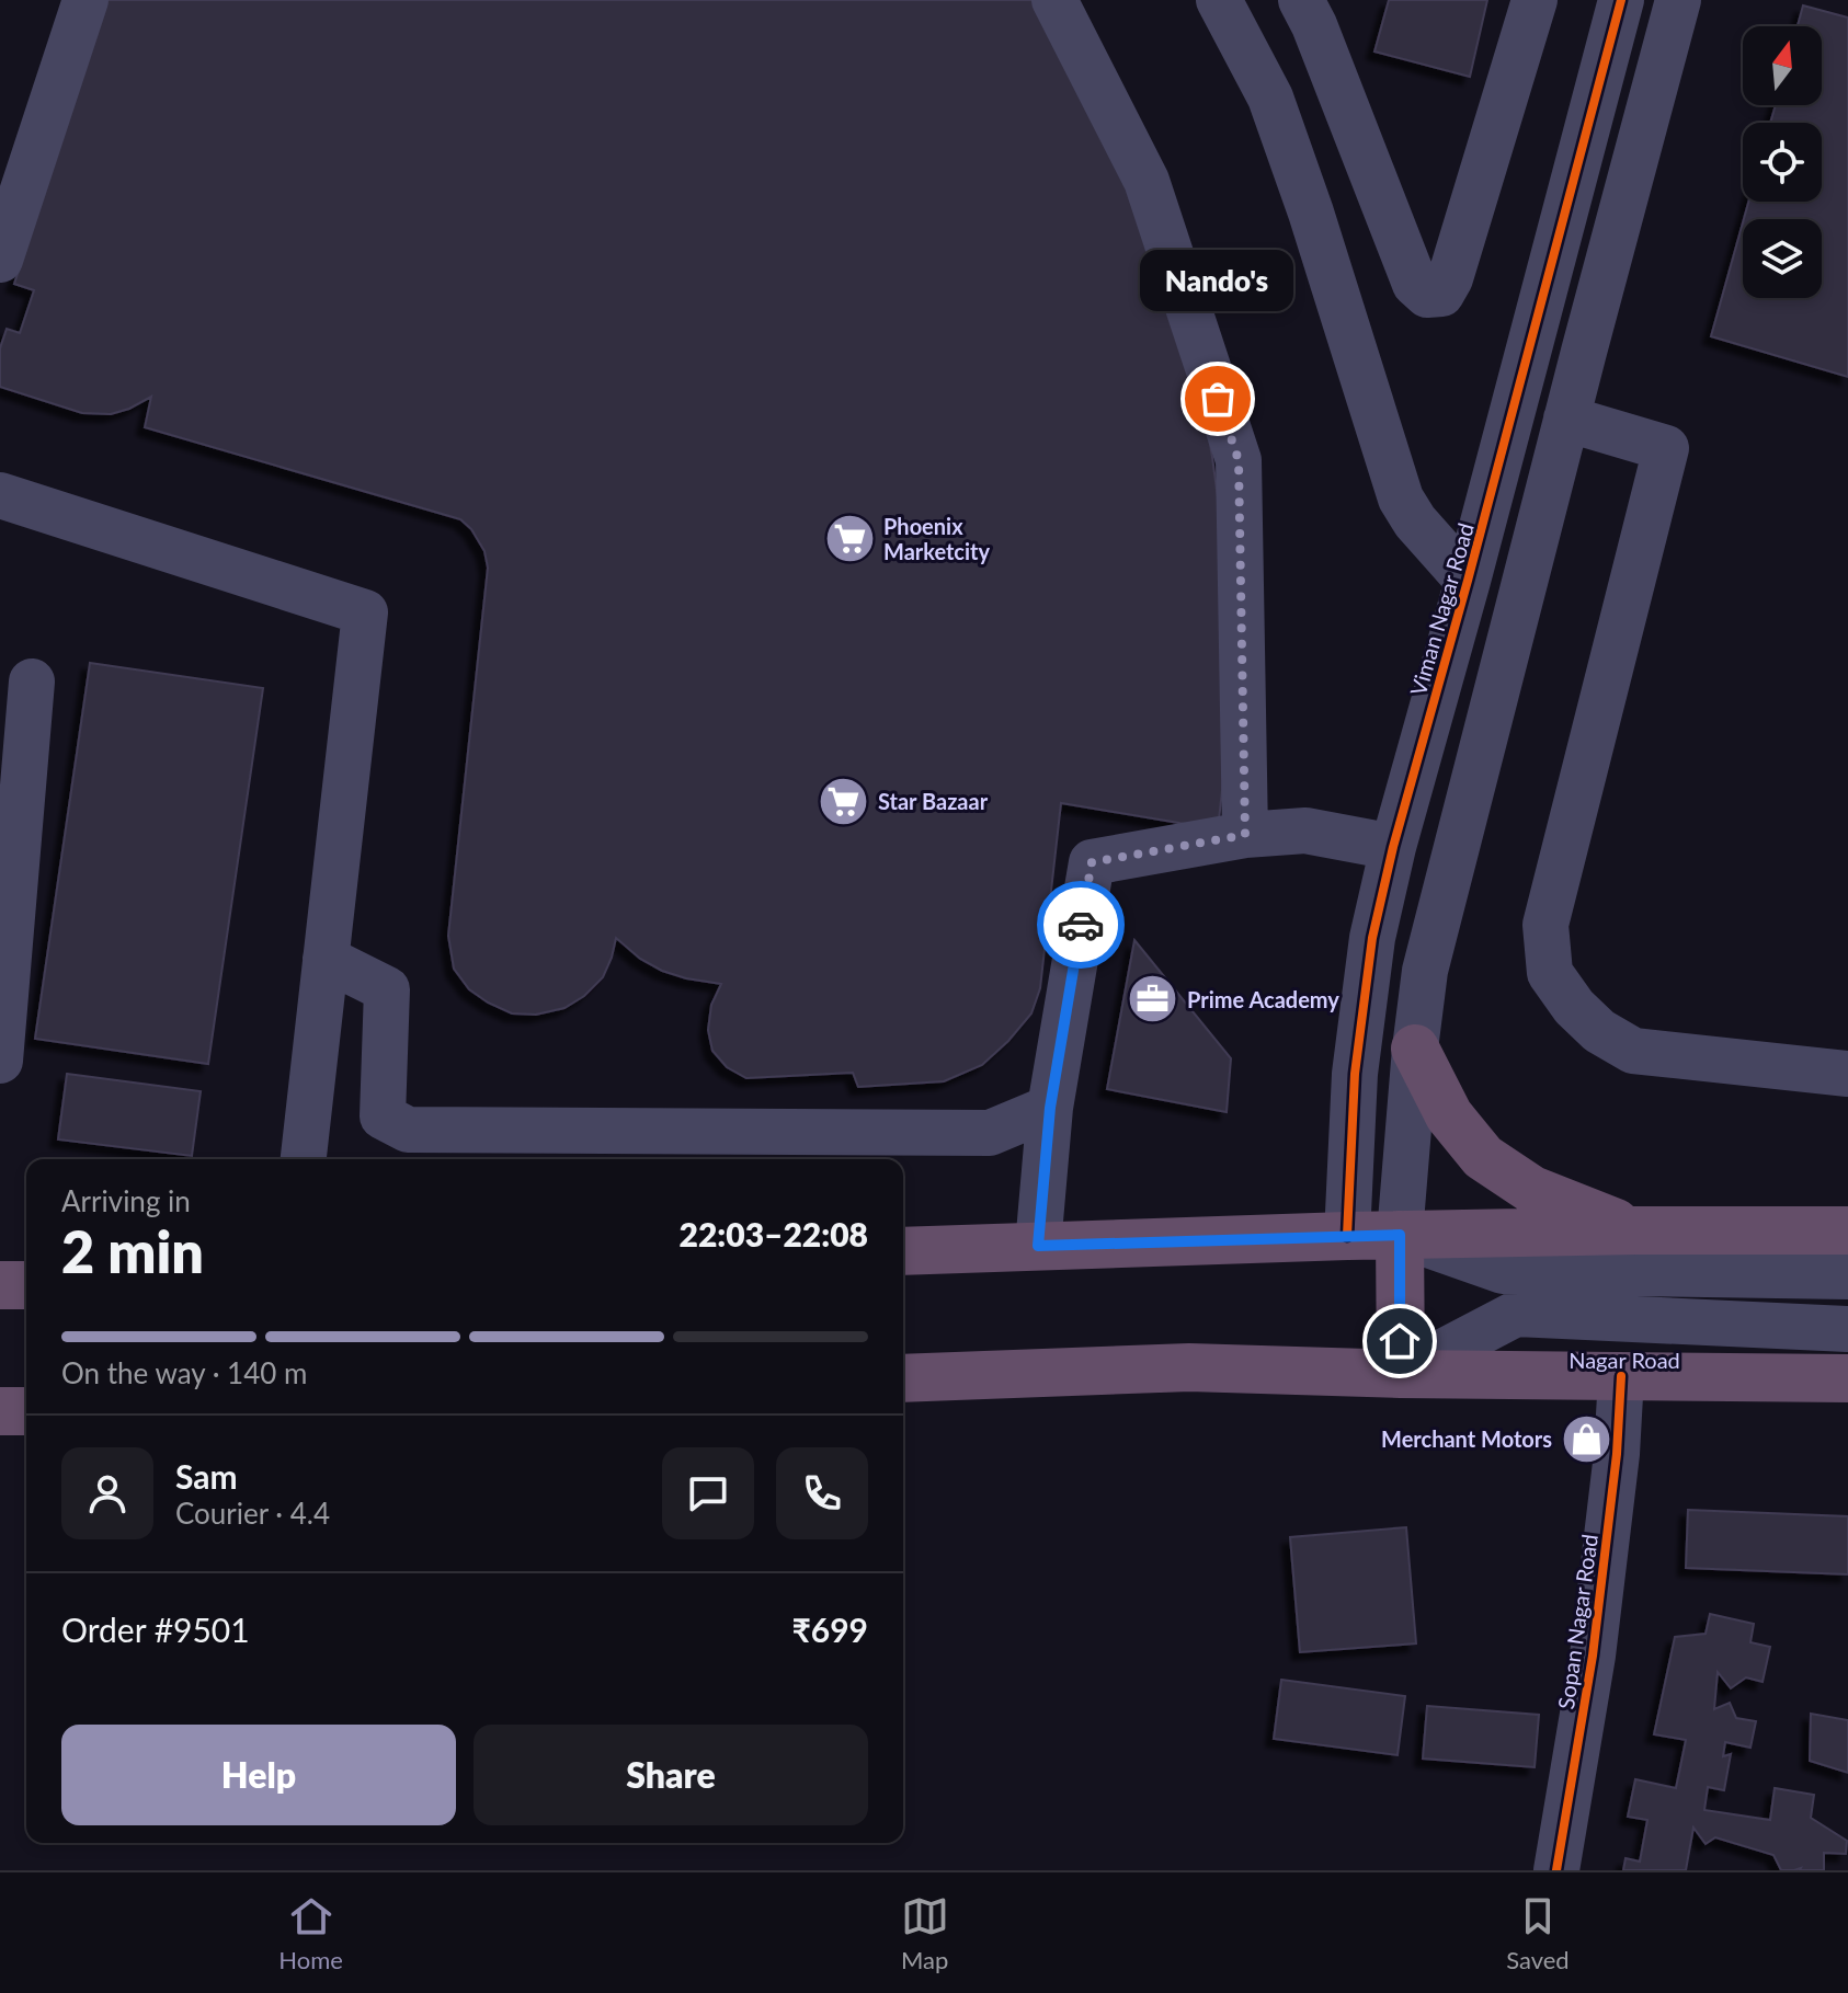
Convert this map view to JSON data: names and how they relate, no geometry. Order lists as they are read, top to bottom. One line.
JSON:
{"streets":{"highway":["Nagar Road"],"street":["Viman Nagar Road","Sopan Nagar Road"]},"crossings":[["Nagar Road","Sopan Nagar Road"]],"places":{"other":["Nando's"],"supermarket":["Phoenix Marketcity","Star Bazaar"],"office":["Prime Academy"],"shop":["Merchant Motors"]},"north":"top","page":{"bubble":"Nando's","heading":["2 min","Arriving in","22:03–22:08"],"panel":["Sam","Courier · 4.4","Order #9501","₹699"],"bar":"On the way · 140 m","buttons":["Help","Share"],"tabs":["Home","Map","Saved"]}}
